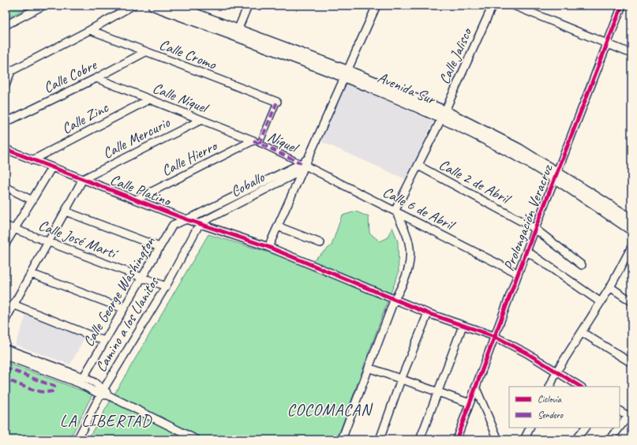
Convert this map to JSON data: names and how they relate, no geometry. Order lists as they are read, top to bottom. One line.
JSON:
{"streets":{"main road":["Avenida Sur"],"street":["Calle Cromo","Calle Jalisco","Calle Cobre","Calle Níquel","Calle Zinc","Calle Mercurio","Níquel","Calle Hierro","Calle 2 de Abril","Coballo","Calle Platino","Calle 6 de Abril","Prolongación Veracruz","Calle José Martí","Calle George Washington","Camino a los Llanitos"]},"crossings":[["Calle Cromo","Calle Cobre"],["Calle Jalisco","Avenida Sur"],["Calle Jalisco","Calle 2 de Abril"],["Calle Jalisco","Calle 6 de Abril"],["Calle Cobre","Calle Níquel"],["Avenida Sur","Prolongación Veracruz"],["Calle Níquel","Calle Zinc"],["Calle Níquel","Calle Mercurio"],["Calle Níquel","Níquel"],["Calle Níquel","Calle Hierro"],["Calle Zinc","Calle Platino"],["Calle Mercurio","Calle Platino"],["Níquel","Calle Hierro"],["Níquel","Coballo"],["Níquel","Calle 6 de Abril"],["Calle Hierro","Calle Platino"],["Calle 2 de Abril","Prolongación Veracruz"],["Coballo","Calle Platino"],["Coballo","Calle 6 de Abril"],["Coballo","Calle George Washington"],["Coballo","Camino a los Llanitos"],["Calle Platino","Prolongación Veracruz"],["Calle Platino","Calle George Washington"],["Calle Platino","Camino a los Llanitos"],["Calle 6 de Abril","Prolongación Veracruz"],["Calle José Martí","Calle George Washington"],["Calle José Martí","Camino a los Llanitos"]],"districts":["COCOMACAN","LA LIBERTAD"],"legend":["Ciclovía","Sendero"]}
